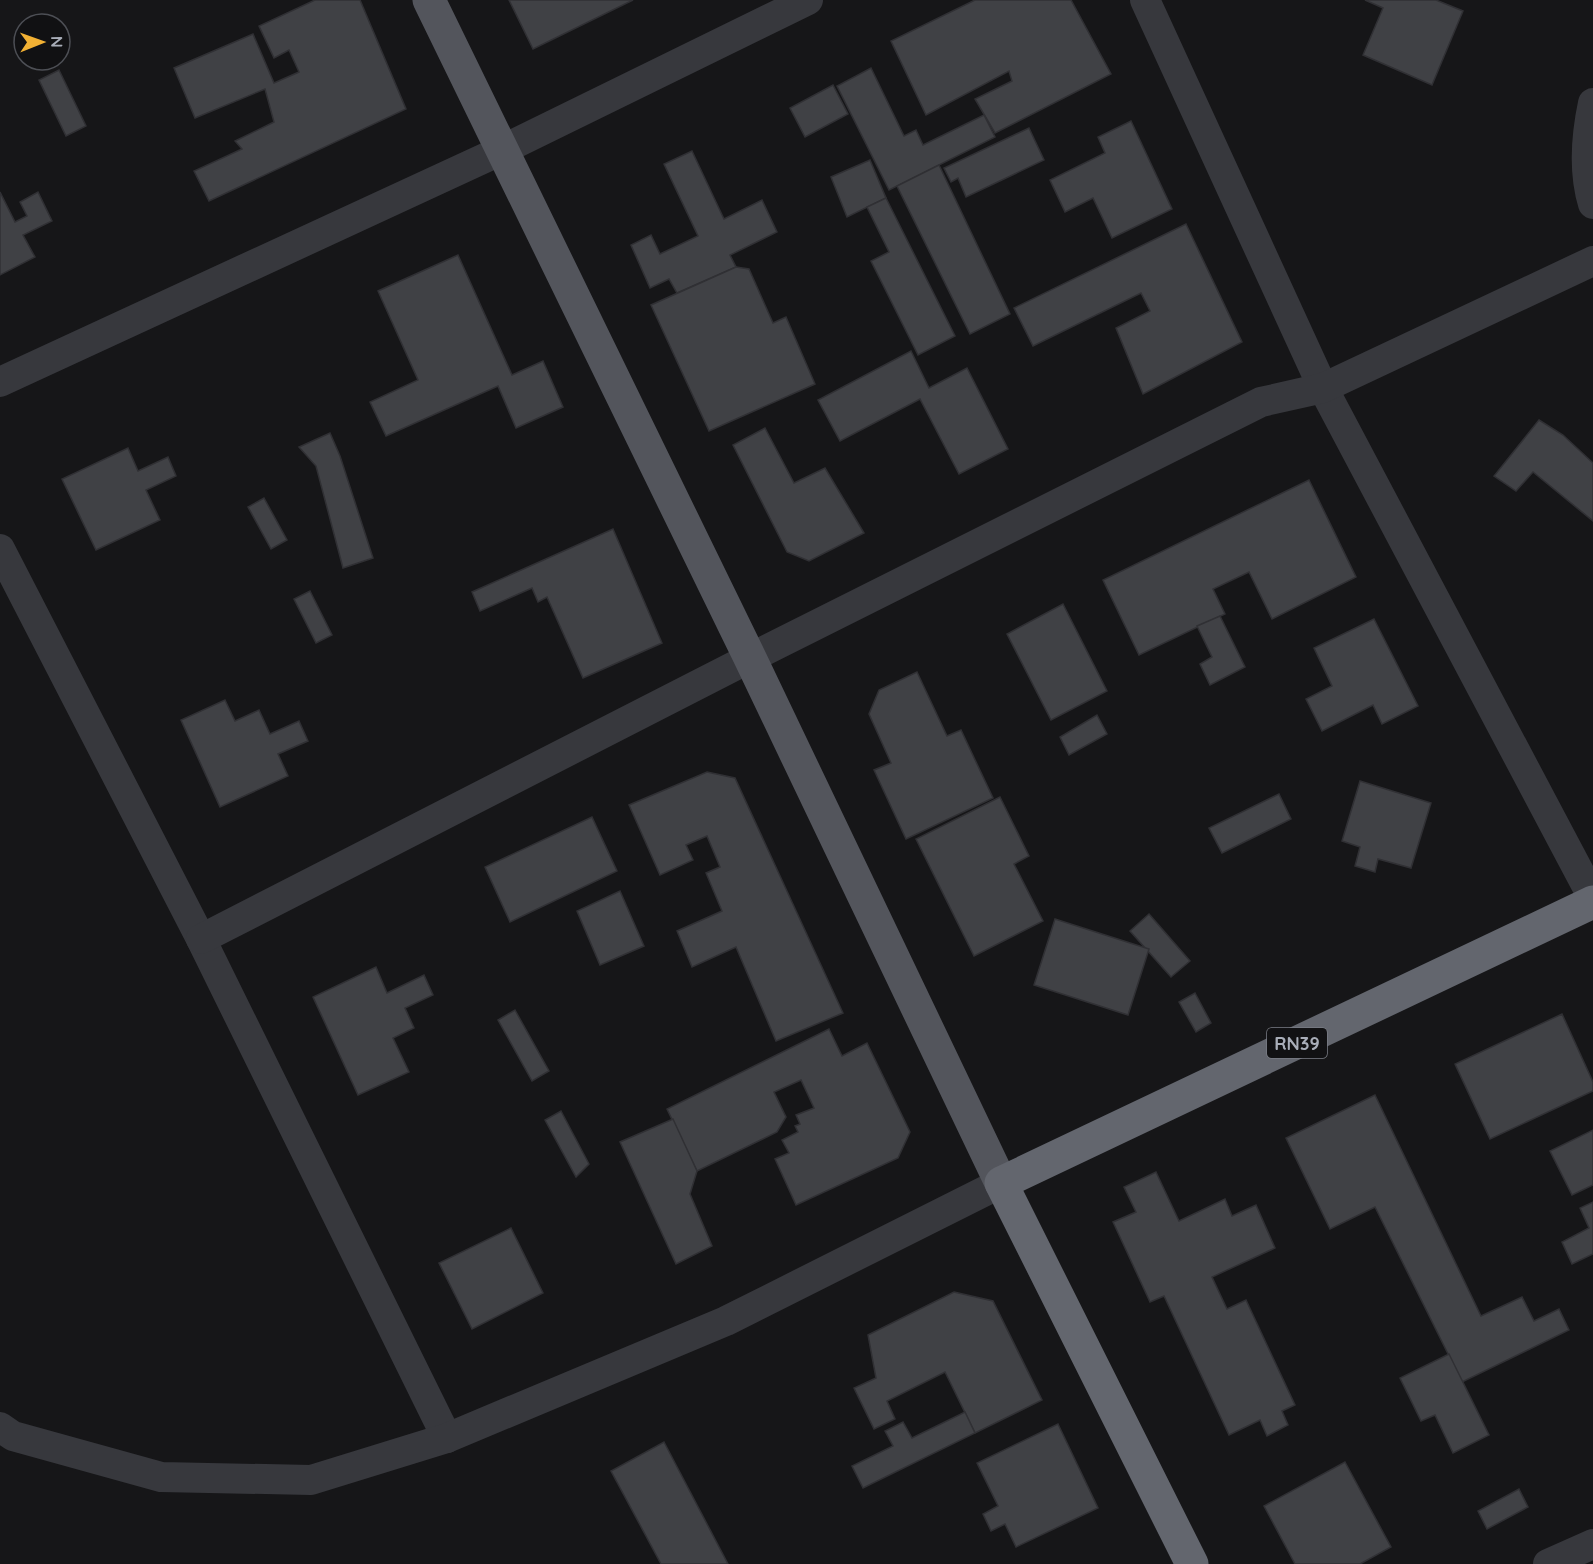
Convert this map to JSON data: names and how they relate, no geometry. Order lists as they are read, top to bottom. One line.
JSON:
{"streets":{"highway":["RN39"]},"north":"right"}
